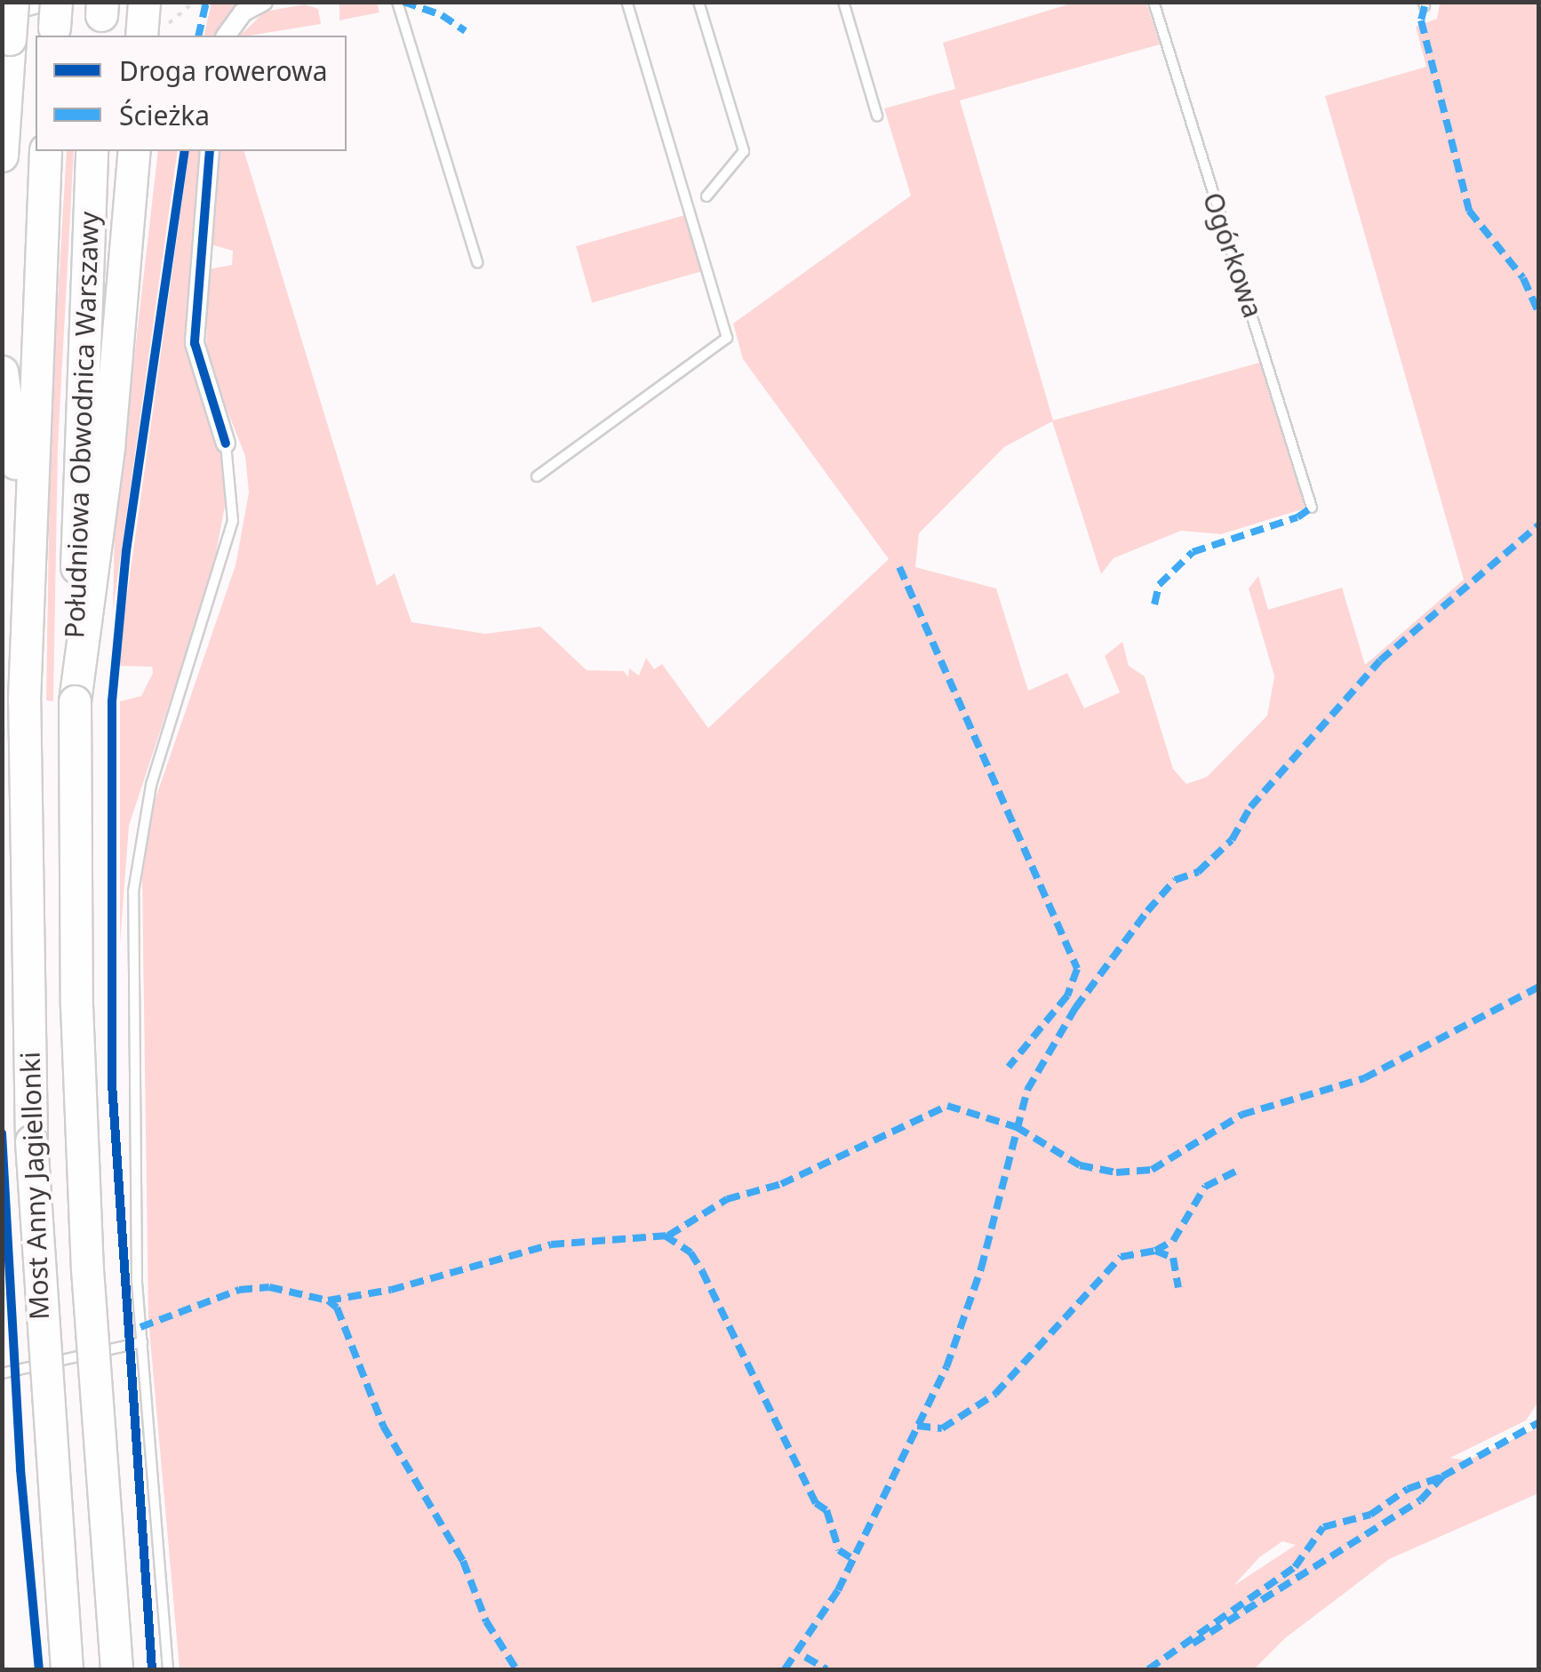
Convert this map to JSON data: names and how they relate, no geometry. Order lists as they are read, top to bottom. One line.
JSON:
{"streets":{"highway":["Południowa Obwodnica Warszawy","Most Anny Jagiellonki"],"lane":["Ogórkowa"]},"crossings":[["Południowa Obwodnica Warszawy","Most Anny Jagiellonki"]],"legend":["Droga rowerowa","Ścieżka"]}
